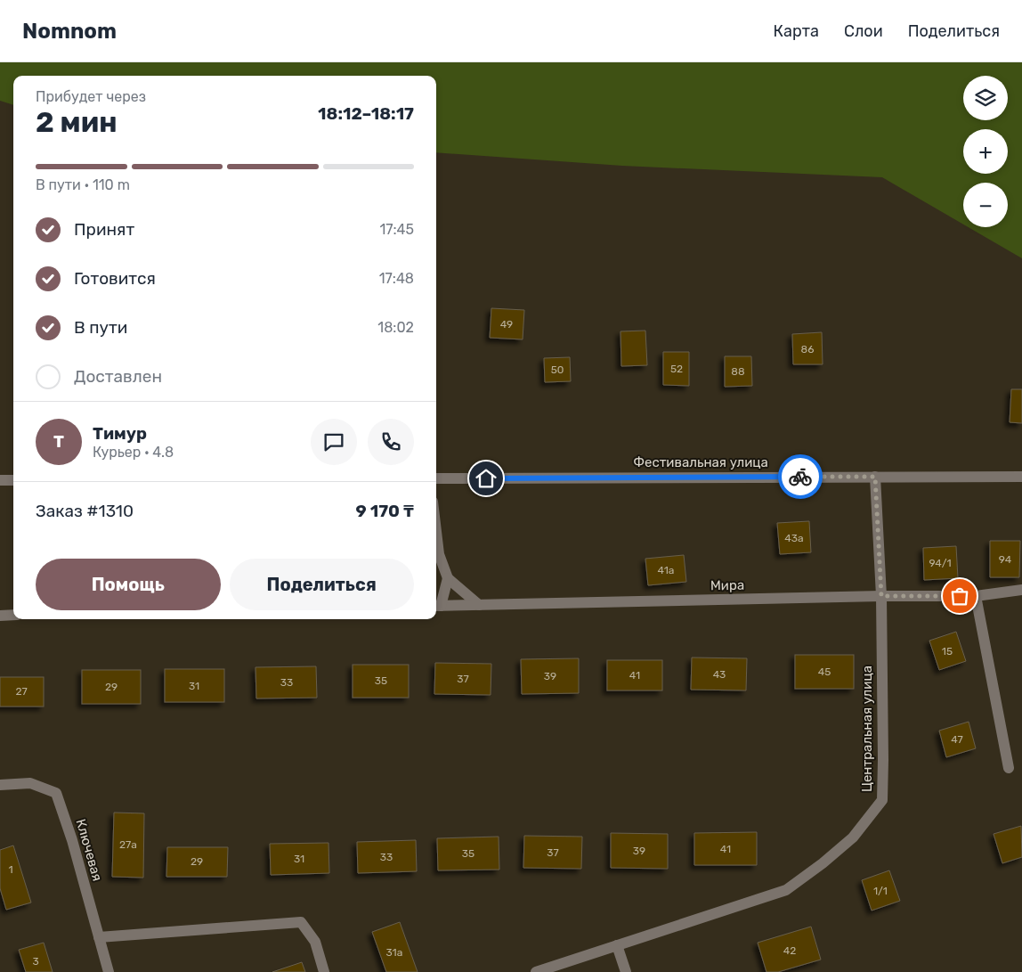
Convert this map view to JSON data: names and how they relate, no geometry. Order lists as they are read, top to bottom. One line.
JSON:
{"streets":{"street":["Фестивальная улица","Мира","Центральная улица","Ключевая"]},"crossings":[["Фестивальная улица","Центральная улица"],["Мира","Центральная улица"]],"house_numbers":["49","86","52","50","88","43а","94","94/1","41а","15","45","43","41","39","37","35","33","31","29","27","47","27а","41","39","37","35","33","31","29","1","1/1","42","31а","3"],"page":{"header":"Nomnom","nav":["Карта","Слои","Поделиться"],"map_buttons":["+","−"],"heading":["2 мин","Прибудет через","18:12–18:17"],"panel":["Тимур","Курьер · 4.8","Заказ #1310","9 170 ₸"],"bar":"В пути · 110 m","list":[["Принят","17:45"],["Готовится","17:48"],["В пути","18:02"],"Доставлен"],"round":"Т","buttons":["Помощь","Поделиться"]}}
